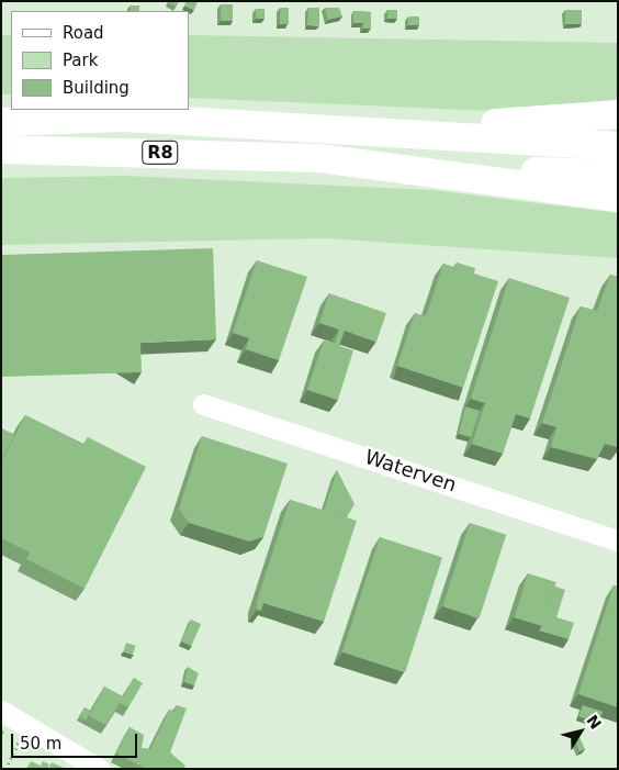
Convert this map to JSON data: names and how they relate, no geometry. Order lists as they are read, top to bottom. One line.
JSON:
{"streets":{"highway":["R8"],"street":["Waterven"]},"legend":["Road","Park","Building"],"scale_bar":"50 m","north":"top right"}
